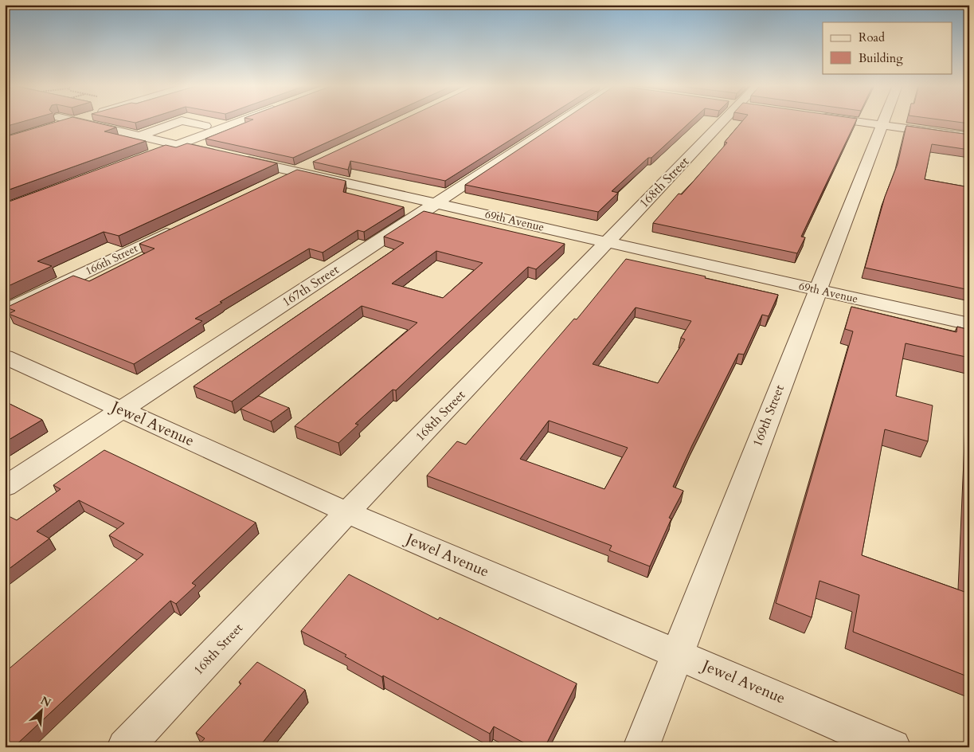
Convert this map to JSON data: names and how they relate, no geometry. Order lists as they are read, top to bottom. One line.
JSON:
{"streets":{"street":["168th Street","69th Avenue","166th Street","167th Street","169th Street","Jewel Avenue"]},"crossings":[["168th Street","69th Avenue"],["168th Street","Jewel Avenue"],["69th Avenue","167th Street"],["69th Avenue","169th Street"],["167th Street","Jewel Avenue"],["169th Street","Jewel Avenue"]],"legend":["Road","Building"],"north":"top right"}
